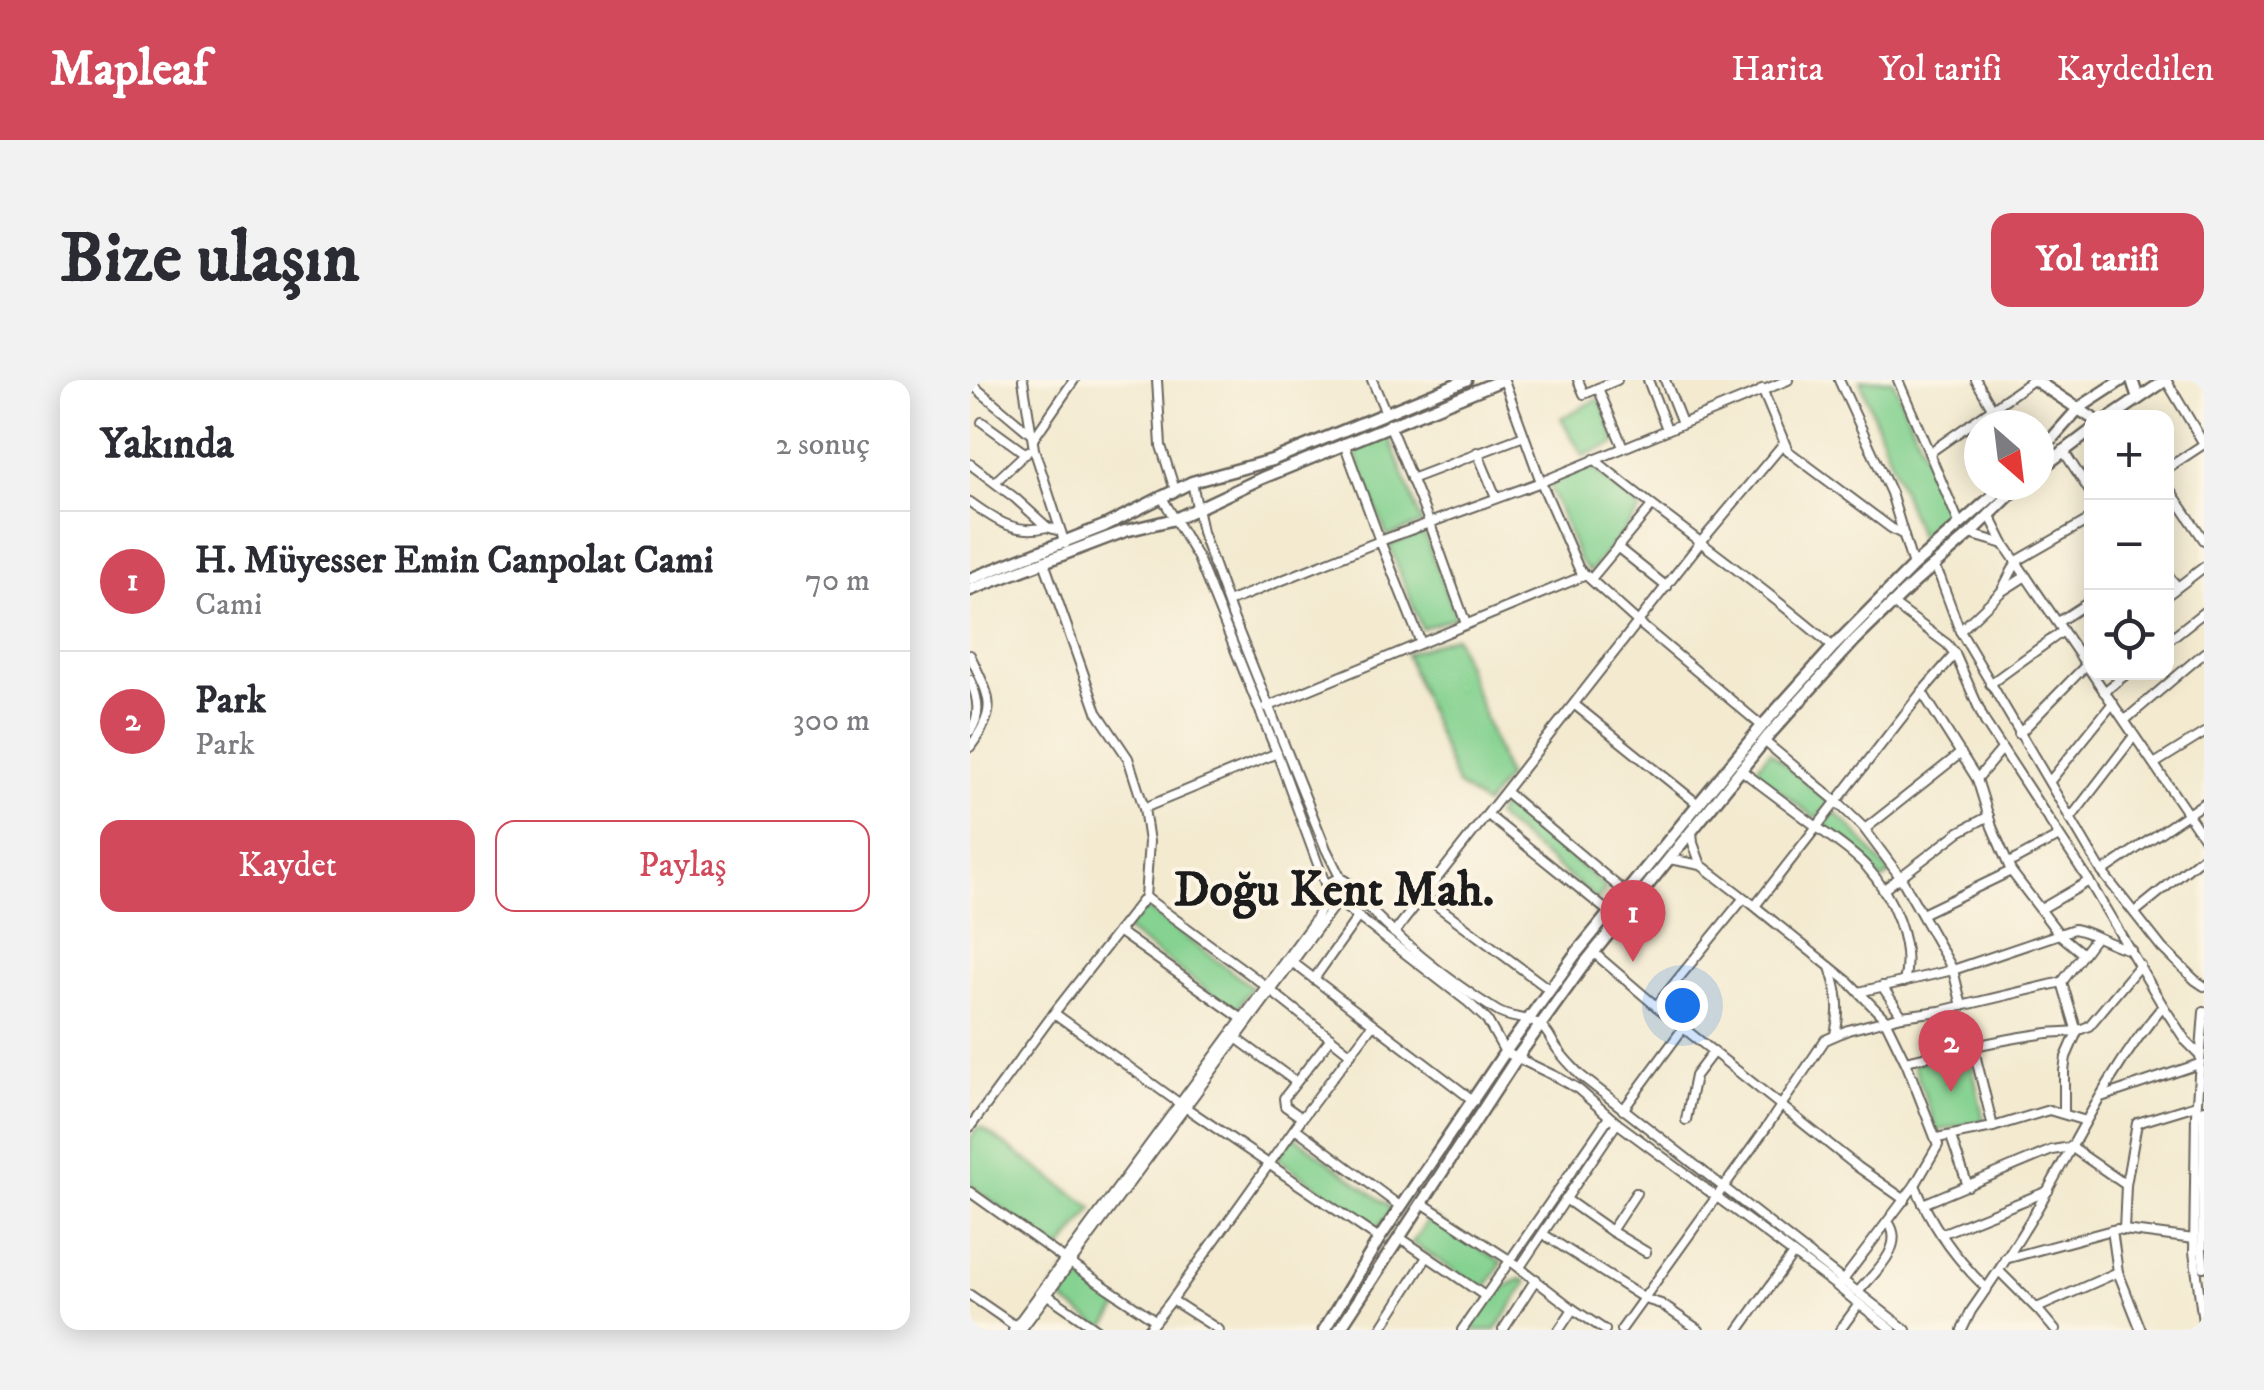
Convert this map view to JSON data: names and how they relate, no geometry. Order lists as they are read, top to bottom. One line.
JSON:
{"districts":["Doğu Kent Mah."],"north":"bottom right","page":{"header":"Mapleaf","nav":["Harita","Yol tarifi","Kaydedilen"],"buttons":["Yol tarifi",["Kaydet","Paylaş"]],"title":"Bize ulaşın","heading":["Yakında","2 sonuç"],"map_buttons":["+","−"],"list":[{"mark":"1","name":"H. Müyesser Emin Canpolat Cami","note":"Cami","value":"70 m"},{"mark":"2","name":"Park","note":"Park","value":"300 m"}],"pins":["1","2"]}}
